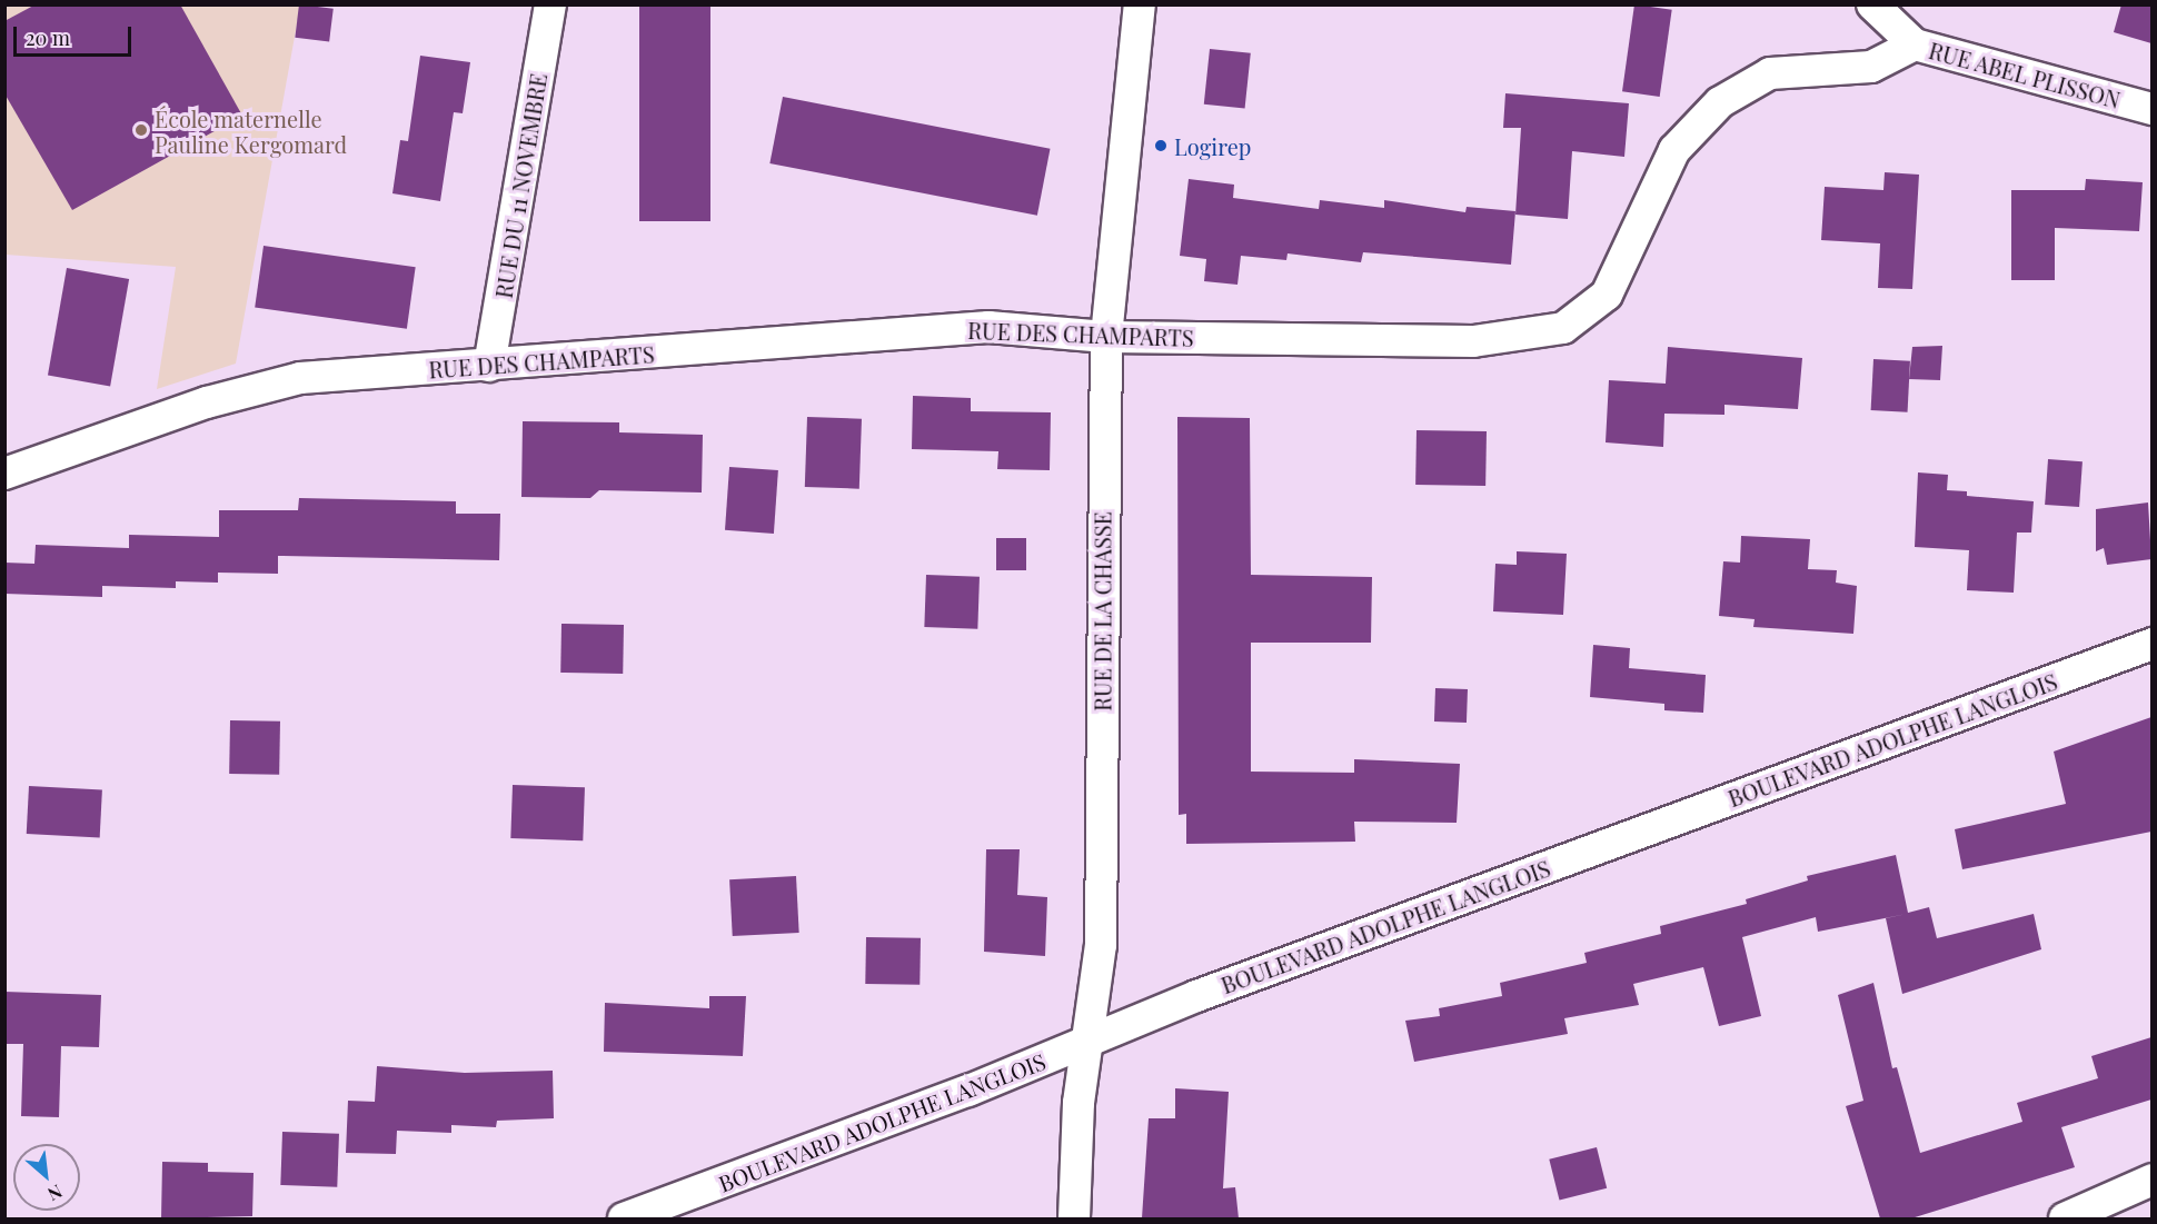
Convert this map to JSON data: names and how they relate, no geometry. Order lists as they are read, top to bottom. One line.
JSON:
{"streets":{"street":["RUE ABEL PLISSON","RUE DU 11 NOVEMBRE","RUE DES CHAMPARTS","RUE DE LA CHASSE","BOULEVARD ADOLPHE LANGLOIS"]},"crossings":[["RUE ABEL PLISSON","RUE DES CHAMPARTS"],["RUE DU 11 NOVEMBRE","RUE DES CHAMPARTS"],["RUE DES CHAMPARTS","RUE DE LA CHASSE"],["RUE DE LA CHASSE","BOULEVARD ADOLPHE LANGLOIS"]],"places":["École maternelle Pauline Kergomard","Logirep"],"scale_bar":"20 m","north":"bottom right"}
